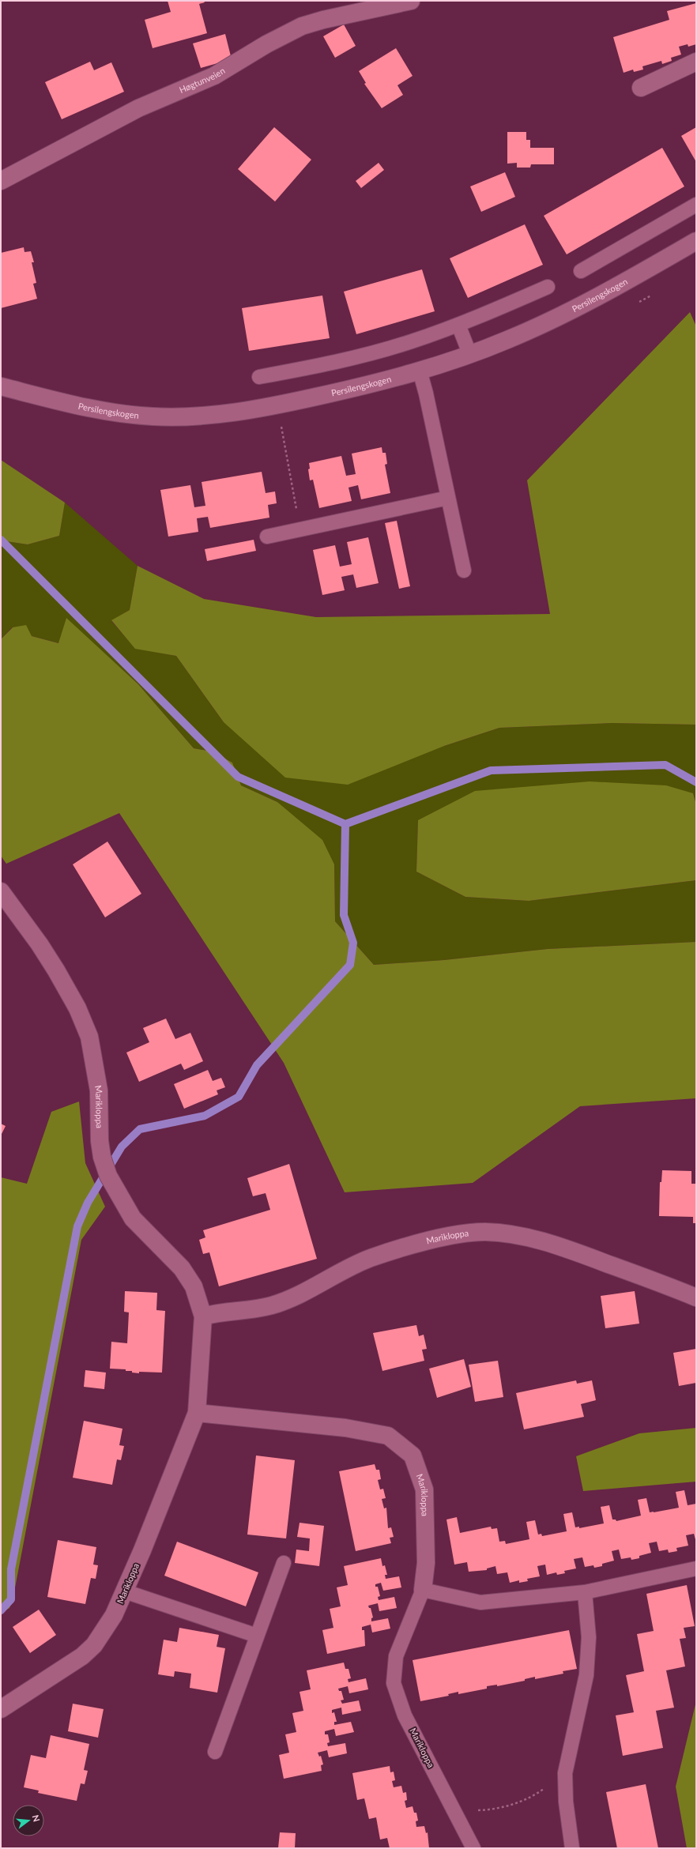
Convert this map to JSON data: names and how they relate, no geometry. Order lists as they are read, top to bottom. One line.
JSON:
{"streets":{"street":["Høgtunveien","Persilengskogen","Marikloppa"]},"north":"right"}
